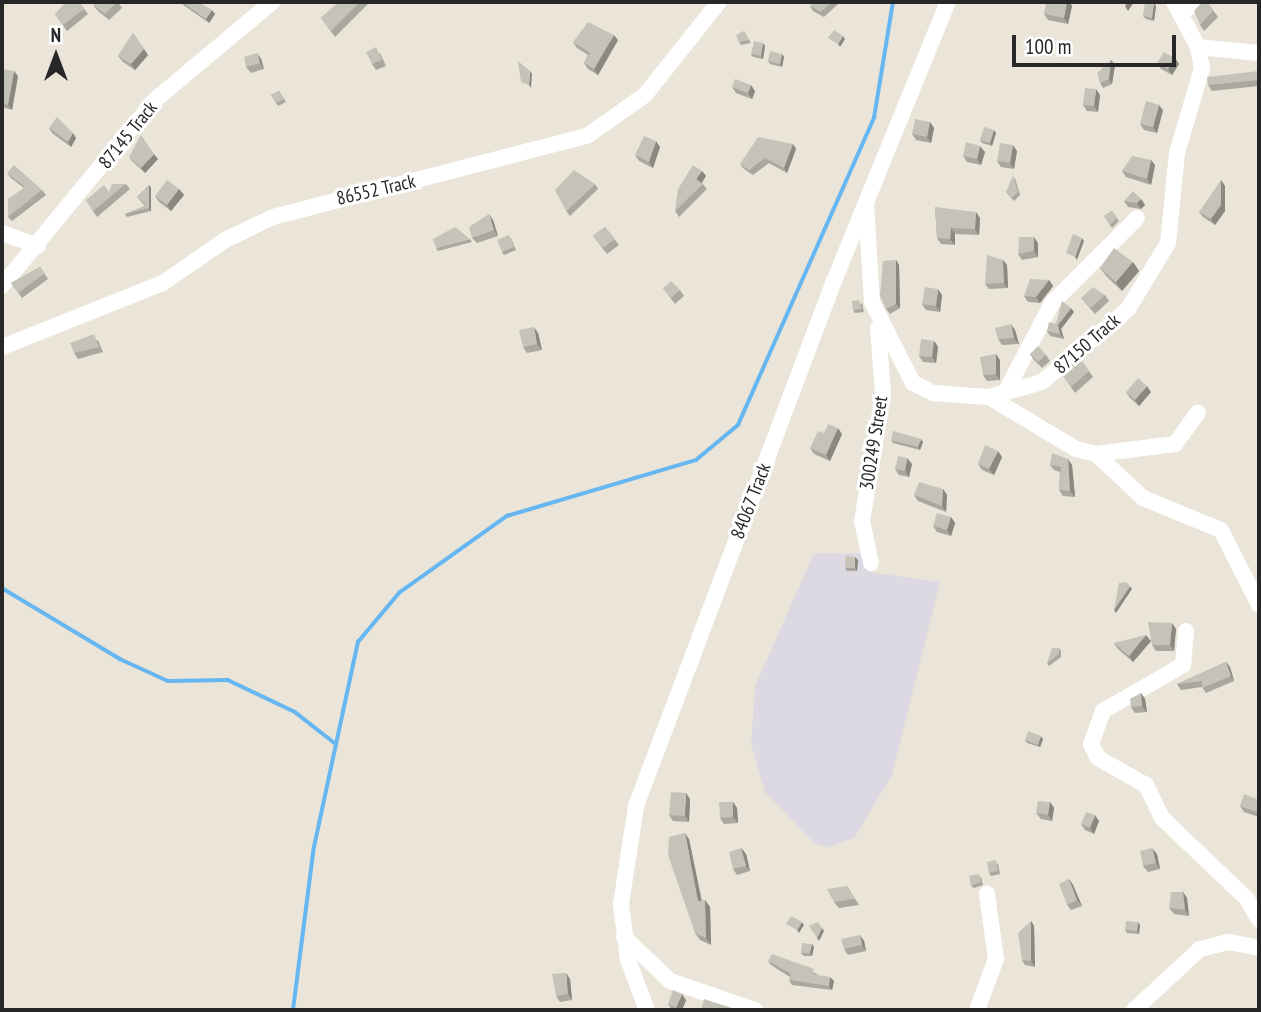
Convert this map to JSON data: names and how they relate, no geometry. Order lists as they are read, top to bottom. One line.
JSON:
{"streets":{"street":["87145 Track","86552 Track","87150 Track","300249 Street","84067 Track"]},"crossings":[["87150 Track","300249 Street"],["87150 Track","84067 Track"]],"scale_bar":"100 m","north":"top"}
